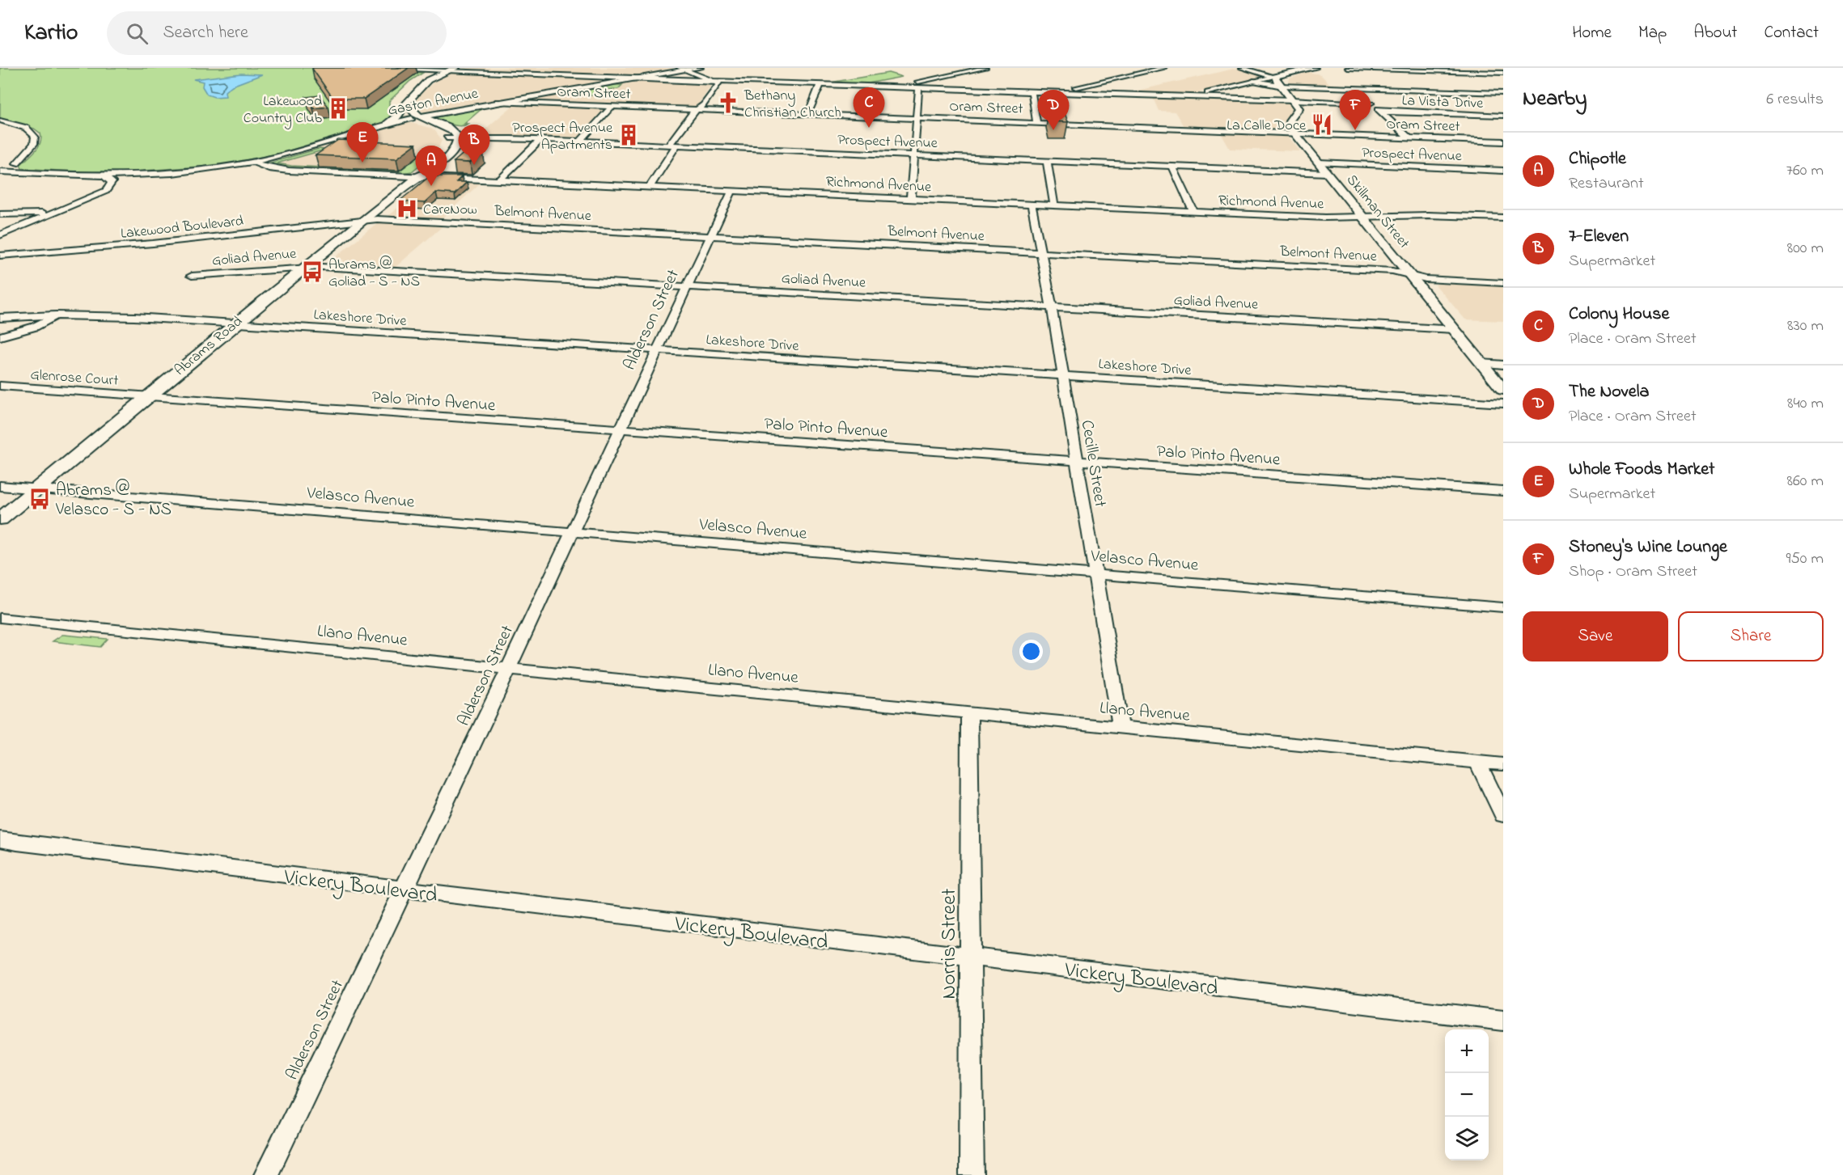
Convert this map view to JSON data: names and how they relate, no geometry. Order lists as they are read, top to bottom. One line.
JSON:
{"streets":{"main road":["Gaston Avenue","Skillman Street","Abrams Road"],"street":["Oram Street","La Vista Drive","Prospect Avenue","Richmond Avenue","Belmont Avenue","Lakewood Boulevard","Goliad Avenue","Lakeshore Drive","Alderson Street","Glenrose Court","Palo Pinto Avenue","Cecille Street","Velasco Avenue","Llano Avenue","Vickery Boulevard","Norris Street"]},"crossings":[["Oram Street","Gaston Avenue"],["Oram Street","Skillman Street"],["Gaston Avenue","Richmond Avenue"],["Prospect Avenue","Skillman Street"],["Prospect Avenue","Abrams Road"],["Richmond Avenue","Skillman Street"],["Richmond Avenue","Alderson Street"],["Richmond Avenue","Abrams Road"],["Richmond Avenue","Cecille Street"],["Skillman Street","Belmont Avenue"],["Skillman Street","Goliad Avenue"],["Belmont Avenue","Lakewood Boulevard"],["Belmont Avenue","Alderson Street"],["Belmont Avenue","Abrams Road"],["Belmont Avenue","Cecille Street"],["Lakewood Boulevard","Abrams Road"],["Goliad Avenue","Alderson Street"],["Goliad Avenue","Abrams Road"],["Goliad Avenue","Cecille Street"],["Lakeshore Drive","Alderson Street"],["Lakeshore Drive","Abrams Road"],["Lakeshore Drive","Cecille Street"],["Alderson Street","Palo Pinto Avenue"],["Alderson Street","Velasco Avenue"],["Alderson Street","Llano Avenue"],["Alderson Street","Vickery Boulevard"],["Abrams Road","Glenrose Court"],["Abrams Road","Palo Pinto Avenue"],["Abrams Road","Velasco Avenue"],["Glenrose Court","Palo Pinto Avenue"],["Palo Pinto Avenue","Cecille Street"],["Cecille Street","Velasco Avenue"],["Cecille Street","Llano Avenue"],["Llano Avenue","Norris Street"],["Vickery Boulevard","Norris Street"]],"places":{"church":["Bethany Christian Church"],"building":["Lakewood Country Club","Prospect Avenue Apartments"],"restaurant":["La Calle Doce"],"hospital":["CareNow"],"bus stop":["Abrams @ Goliad - S - NS","Abrams @ Velasco - S - NS"]},"page":{"header":"Kartio","search":"Search here","nav":["Home","Map","About","Contact"],"heading":["Nearby","6 results"],"pins":["C","D","F","E","B","A"],"list":[{"mark":"A","name":"Chipotle","note":"Restaurant","value":"760 m"},{"mark":"B","name":"7-Eleven","note":"Supermarket","value":"800 m"},{"mark":"C","name":"Colony House","note":"Place · Oram Street","value":"830 m"},{"mark":"D","name":"The Novela","note":"Place · Oram Street","value":"840 m"},{"mark":"E","name":"Whole Foods Market","note":"Supermarket","value":"860 m"},{"mark":"F","name":"Stoney's Wine Lounge","note":"Shop · Oram Street","value":"950 m"}],"buttons":["Save","Share"],"map_buttons":["+","−"]}}
